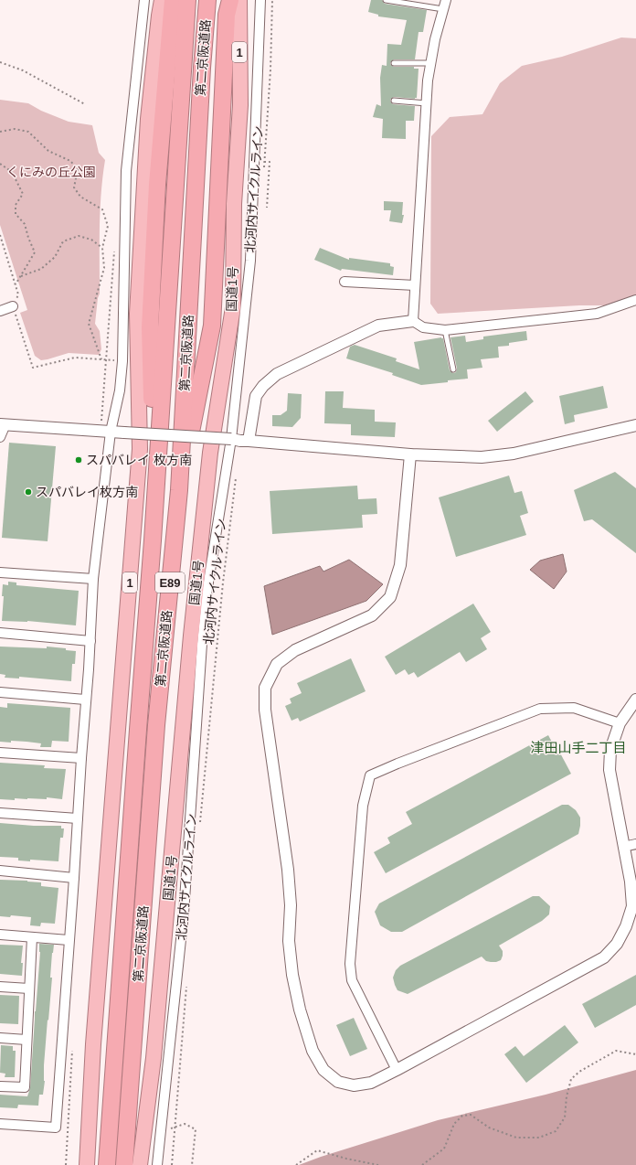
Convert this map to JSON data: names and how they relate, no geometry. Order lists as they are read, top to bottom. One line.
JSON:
{"streets":{"highway":["1","第二京阪道路","国道1号","E89"],"path":["北河内サイクルライン"]},"districts":["津田山手二丁目"],"parks":["くにみの丘公園"],"places":["スパバレイ 枚方南","スパバレイ枚方南"]}
